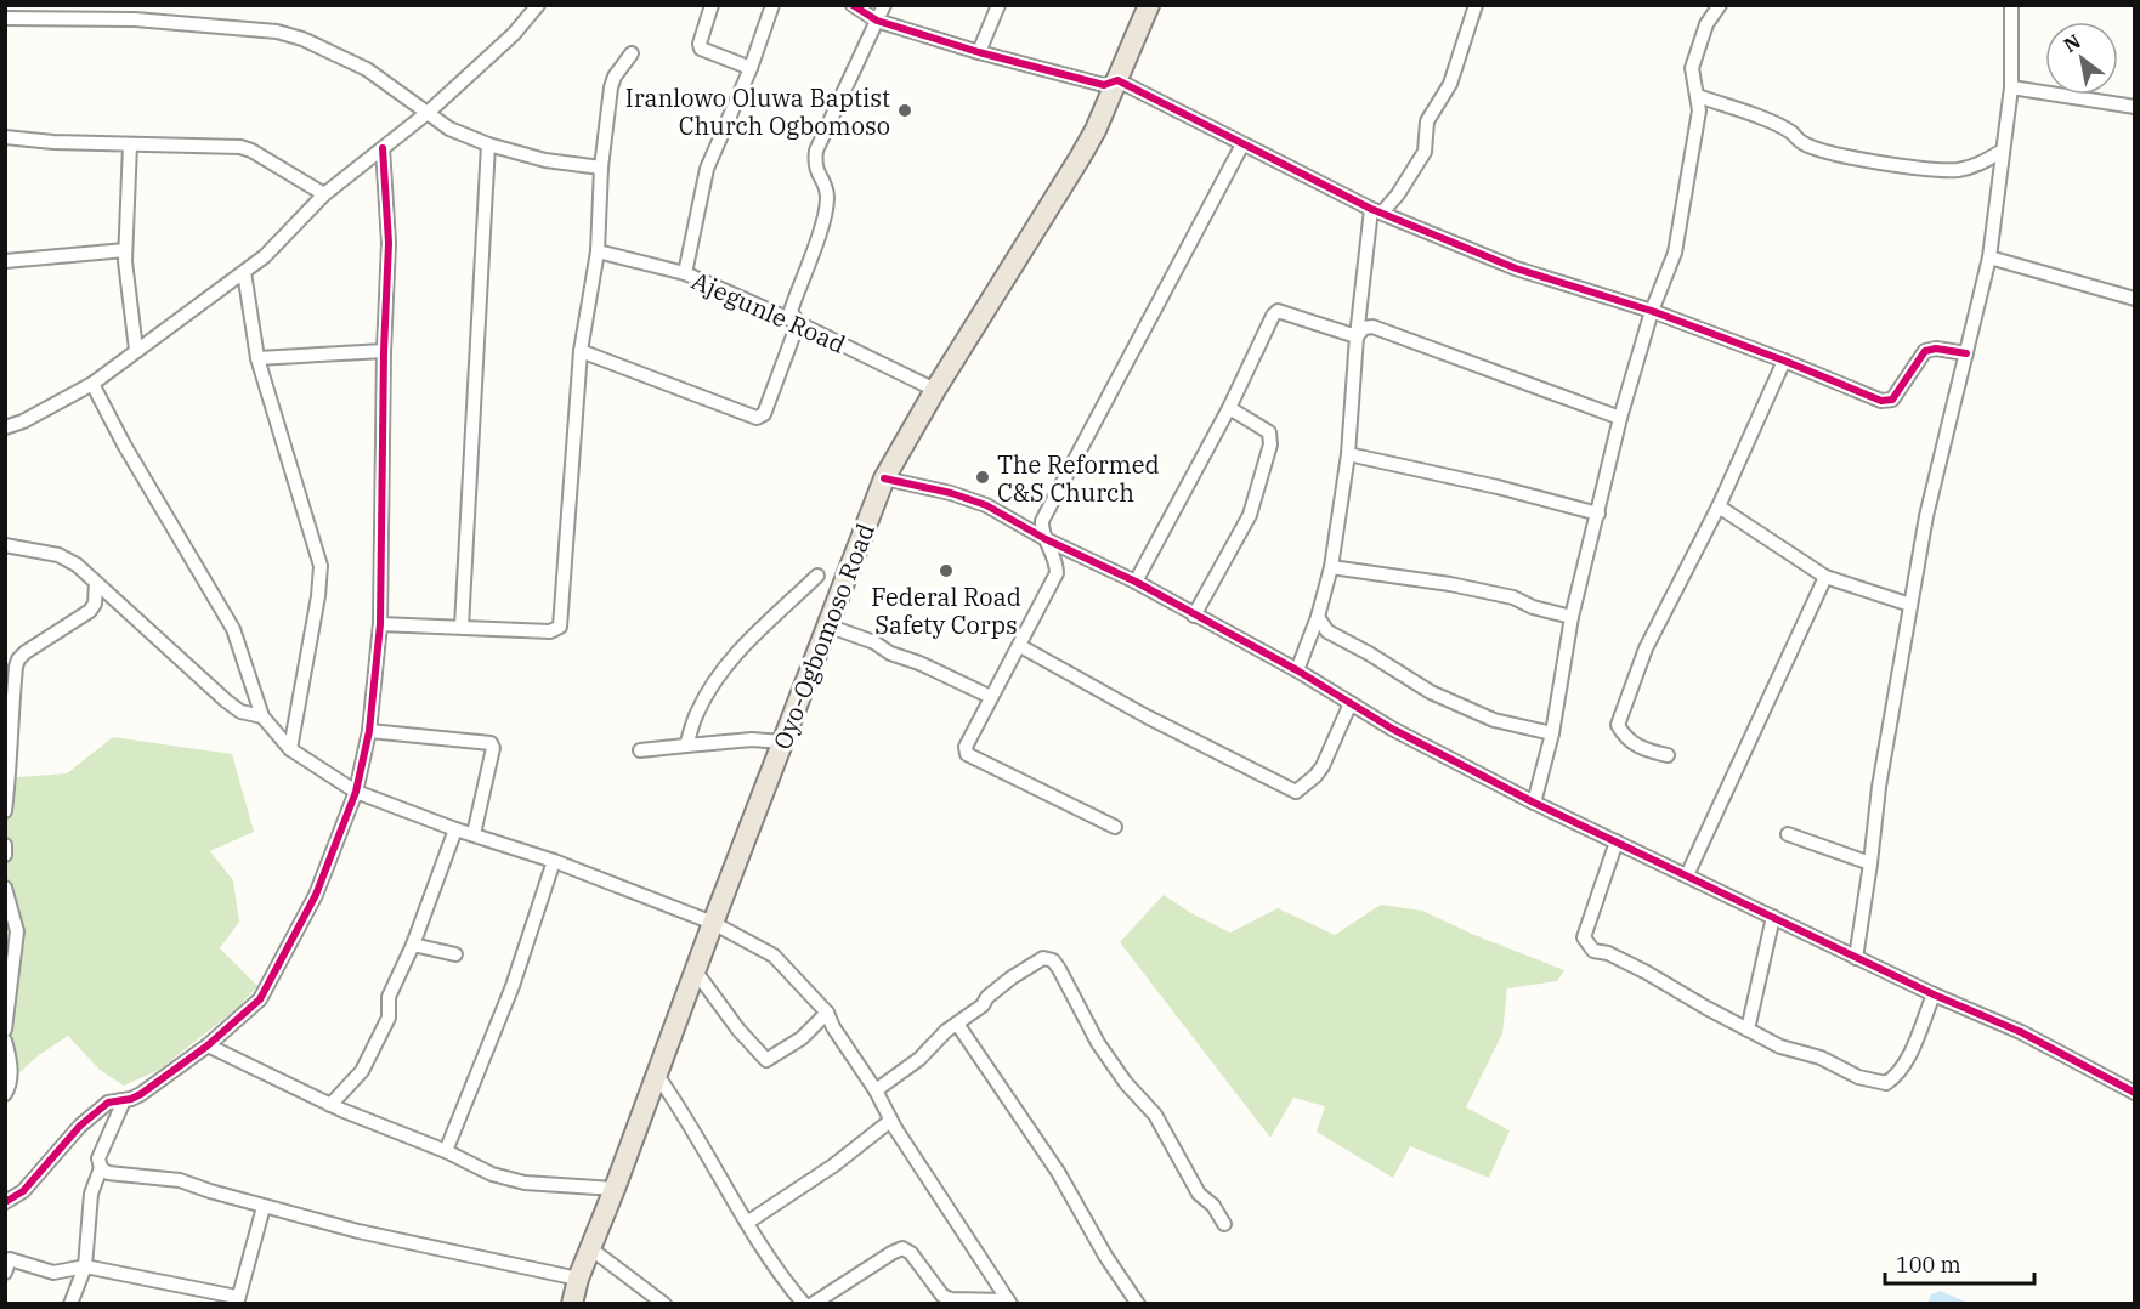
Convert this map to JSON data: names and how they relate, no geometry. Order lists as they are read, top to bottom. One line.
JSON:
{"streets":{"highway":["Oyo-Ogbomoso Road"],"street":["Ajegunle Road"]},"crossings":[["Ajegunle Road","Oyo-Ogbomoso Road"]],"places":["Iranlowo Oluwa Baptist Church Ogbomoso","The Reformed C&S Church","Federal Road Safety Corps"],"scale_bar":"100 m","north":"top left"}
